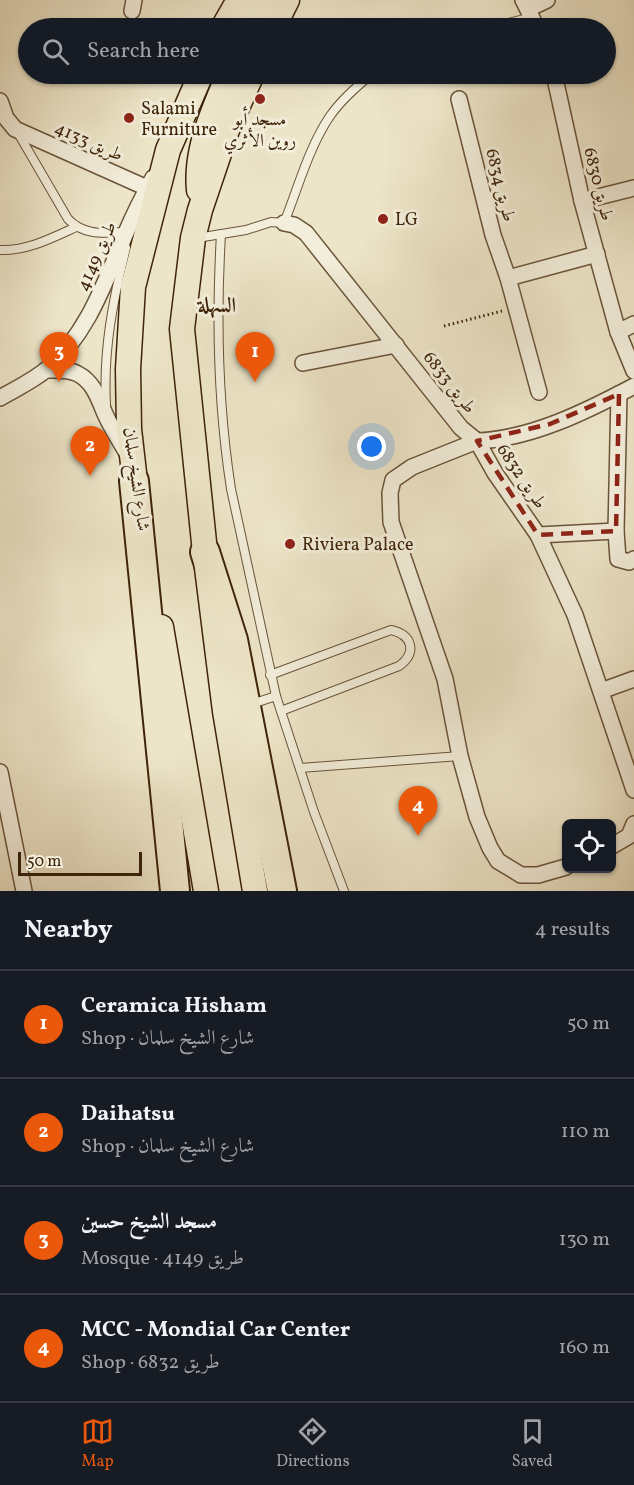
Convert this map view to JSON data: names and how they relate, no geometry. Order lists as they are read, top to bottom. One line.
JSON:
{"streets":{"main road":["شارع الشيخ سلمان"],"street":["طريق 4133","طريق 6830","طريق 6834","طريق 4149","طريق 6833","طريق 6832"]},"crossings":[["طريق 4133","طريق 4149"],["طريق 4149","شارع الشيخ سلمان"],["طريق 6833","طريق 6832"]],"districts":["السهلة"],"places":["مسجد أبو روين الأثري","Salami Furniture","LG","Riviera Palace"],"scale_bar":"50 m","page":{"search":"Search here","pins":["1","3","2","4"],"scale":"50 m","heading":["Nearby","4 results"],"list":[{"mark":"1","name":"Ceramica Hisham","note":"Shop · شارع الشيخ سلمان","value":"50 m"},{"mark":"2","name":"Daihatsu","note":"Shop · شارع الشيخ سلمان","value":"110 m"},{"mark":"3","name":"مسجد الشيخ حسين","note":"Mosque · طريق 4149","value":"130 m"},{"mark":"4","name":"MCC - Mondial Car Center","note":"Shop · طريق 6832","value":"160 m"}],"nav":["Map","Directions","Saved"]}}
